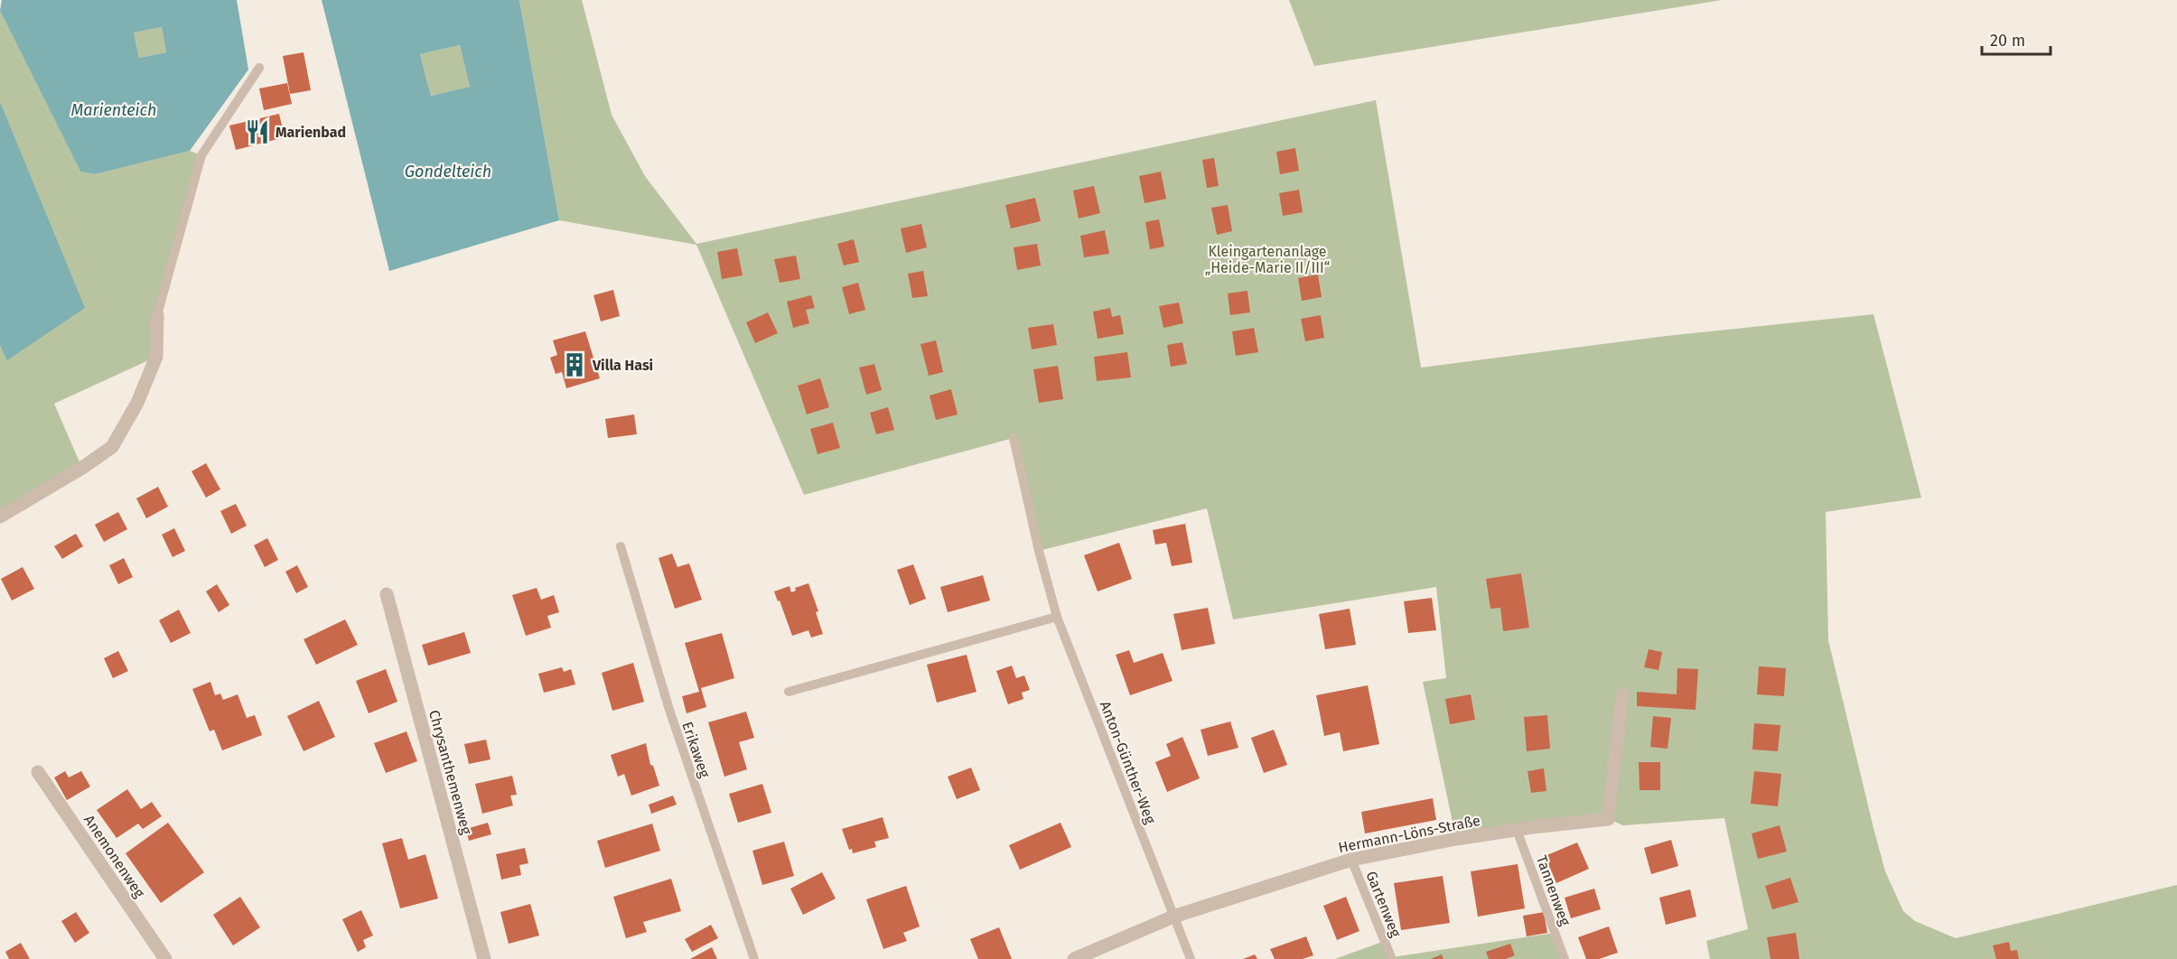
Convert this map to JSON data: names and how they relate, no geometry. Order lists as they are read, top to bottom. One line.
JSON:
{"streets":{"street":["Chrysanthemenweg","Hermann-Löns-Straße","Anemonenweg"],"lane":["Erikaweg","Anton-Günther-Weg","Tannenweg","Gartenweg"]},"crossings":[["Anton-Günther-Weg","Hermann-Löns-Straße"],["Hermann-Löns-Straße","Tannenweg"],["Hermann-Löns-Straße","Gartenweg"]],"water":["Marienteich","Gondelteich"],"parks":["Kleingartenanlage „Heide-Marie II/III“"],"places":{"restaurant":["Marienbad"],"building":["Villa Hasi"]},"scale_bar":"20 m"}
